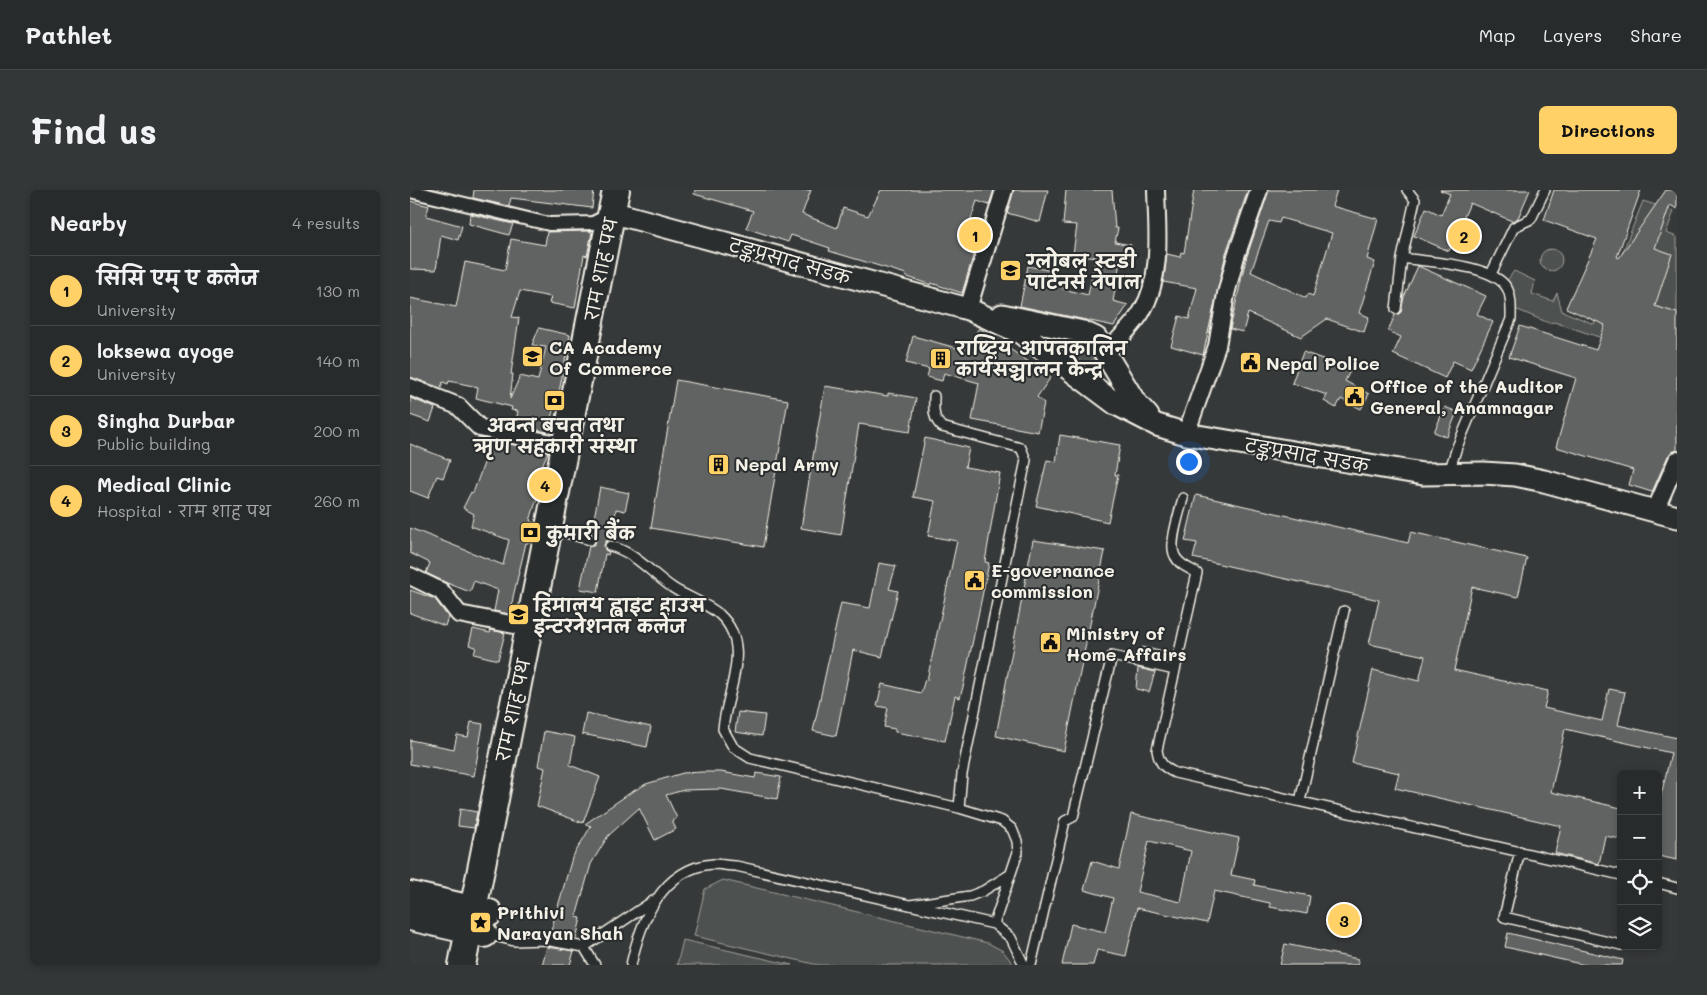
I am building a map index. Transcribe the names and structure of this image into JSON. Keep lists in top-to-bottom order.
{
  "streets": {
    "main road": ["राम शाह पथ"],
    "street": ["टङ्कप्रसाद सडक"]
  },
  "crossings": [
    ["टङ्कप्रसाद सडक", "राम शाह पथ"]
  ],
  "places": {
    "school or university": ["ग्लोबल स्टडी पार्टनर्स नेपाल", "CA Academy Of Commerce", "हिमालय ह्वाइट हाउस इन्टरनेशनल कलेज"],
    "building": ["राष्ट्रिय आपतकालिन कार्यसञ्चालन केन्द्र", "Nepal Army"],
    "public building": [
      "Nepal Police",
      "Office of the Auditor General, Anamnagar",
      "E-governance commission",
      "Ministry of Home Affairs"
    ],
    "bank": ["अवन्त बचत तथा ऋण सहकारी संस्था", "कुमारी बैंक"],
    "place": ["Prithivi Narayan Shah"]
  },
  "page": {
    "header": "Pathlet",
    "nav": ["Map", "Layers", "Share"],
    "buttons": "Directions",
    "title": "Find us",
    "heading": ["Nearby", "4 results"],
    "pins": [
      "1",
      "2",
      "4",
      "3"
    ],
    "list": [
      {
        "mark": "1",
        "name": "सिसि एम् ए कलेज",
        "note": "University",
        "value": "130 m"
      },
      {
        "mark": "2",
        "name": "loksewa ayoge",
        "note": "University",
        "value": "140 m"
      },
      {
        "mark": "3",
        "name": "Singha Durbar",
        "note": "Public building",
        "value": "200 m"
      },
      {
        "mark": "4",
        "name": "Medical Clinic",
        "note": "Hospital · राम शाह पथ",
        "value": "260 m"
      }
    ],
    "map_buttons": ["+", "−"]
  }
}
